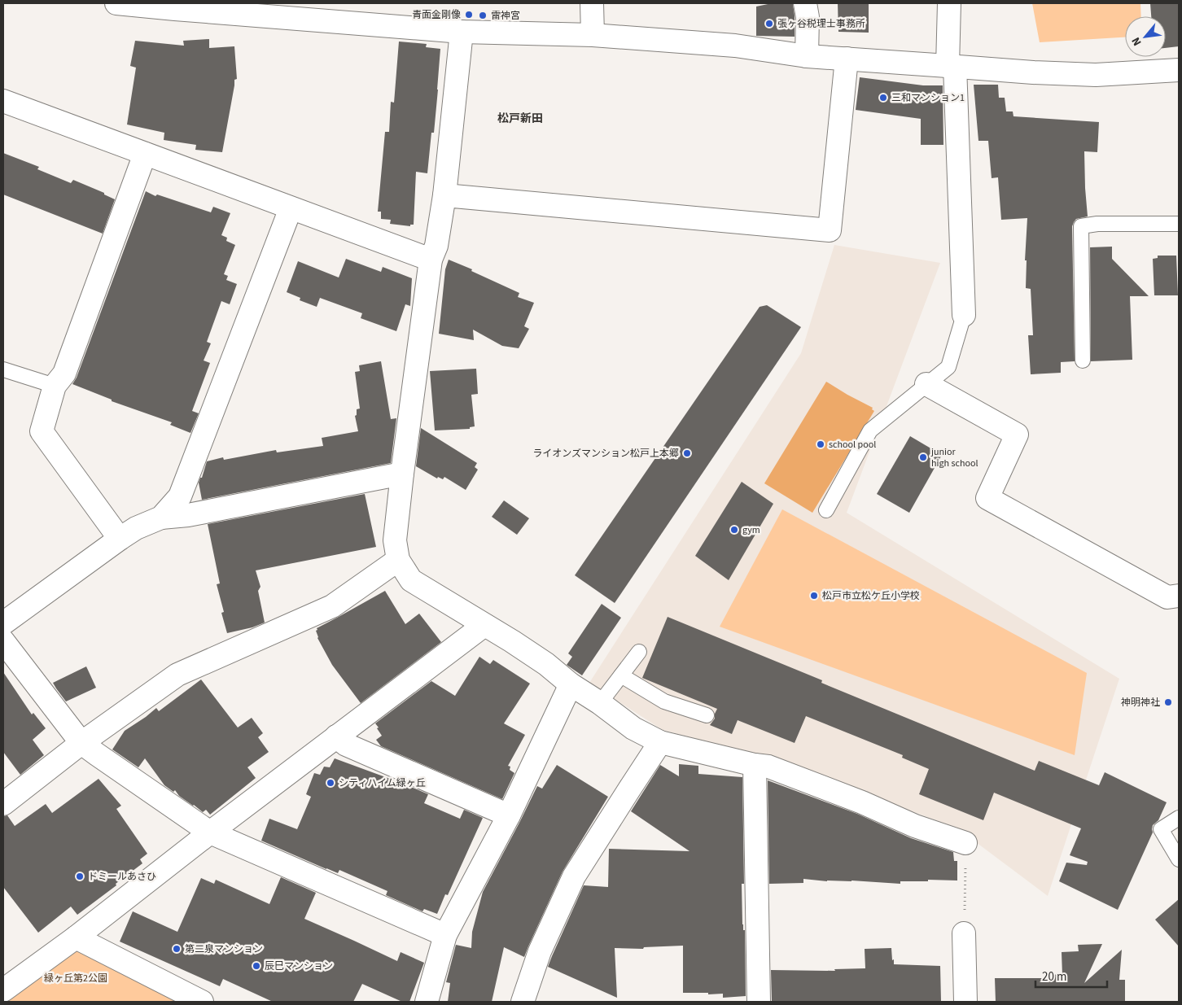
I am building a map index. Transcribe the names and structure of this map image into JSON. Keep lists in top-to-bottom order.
{
  "districts": ["松戸新田"],
  "parks": ["緑ヶ丘第2公園"],
  "places": [
    "青面金剛像",
    "雷神宮",
    "張ヶ谷税理士事務所",
    "三和マンション1",
    "school pool",
    "ライオンズマンション松戸上本郷",
    "junior high school",
    "gym",
    "松戸市立松ケ丘小学校",
    "神明神社",
    "シティハイム緑ヶ丘",
    "ドミールあさひ",
    "第二泉マンション",
    "辰巳マンション"
  ],
  "scale_bar": "20 m",
  "north": "bottom left"
}
